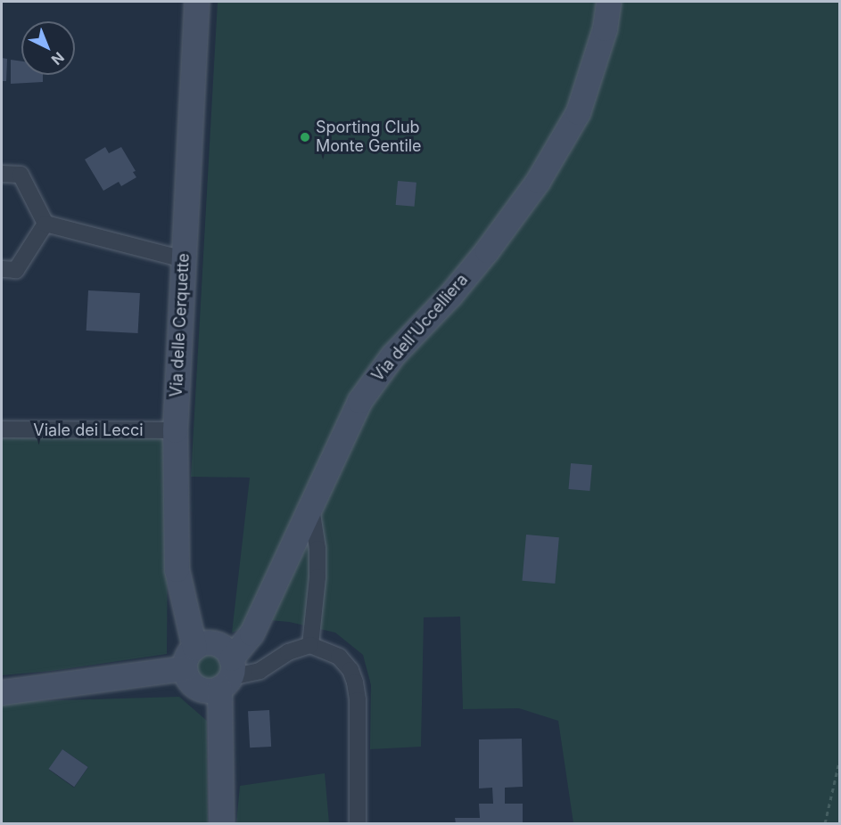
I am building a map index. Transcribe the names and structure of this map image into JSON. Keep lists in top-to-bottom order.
{
  "streets": {
    "street": ["Via delle Cerquette", "Via dell'Uccelliera", "Viale dei Lecci"]
  },
  "crossings": [
    ["Via delle Cerquette", "Via dell'Uccelliera"],
    ["Via delle Cerquette", "Viale dei Lecci"]
  ],
  "places": ["Sporting Club Monte Gentile"],
  "north": "bottom right"
}
